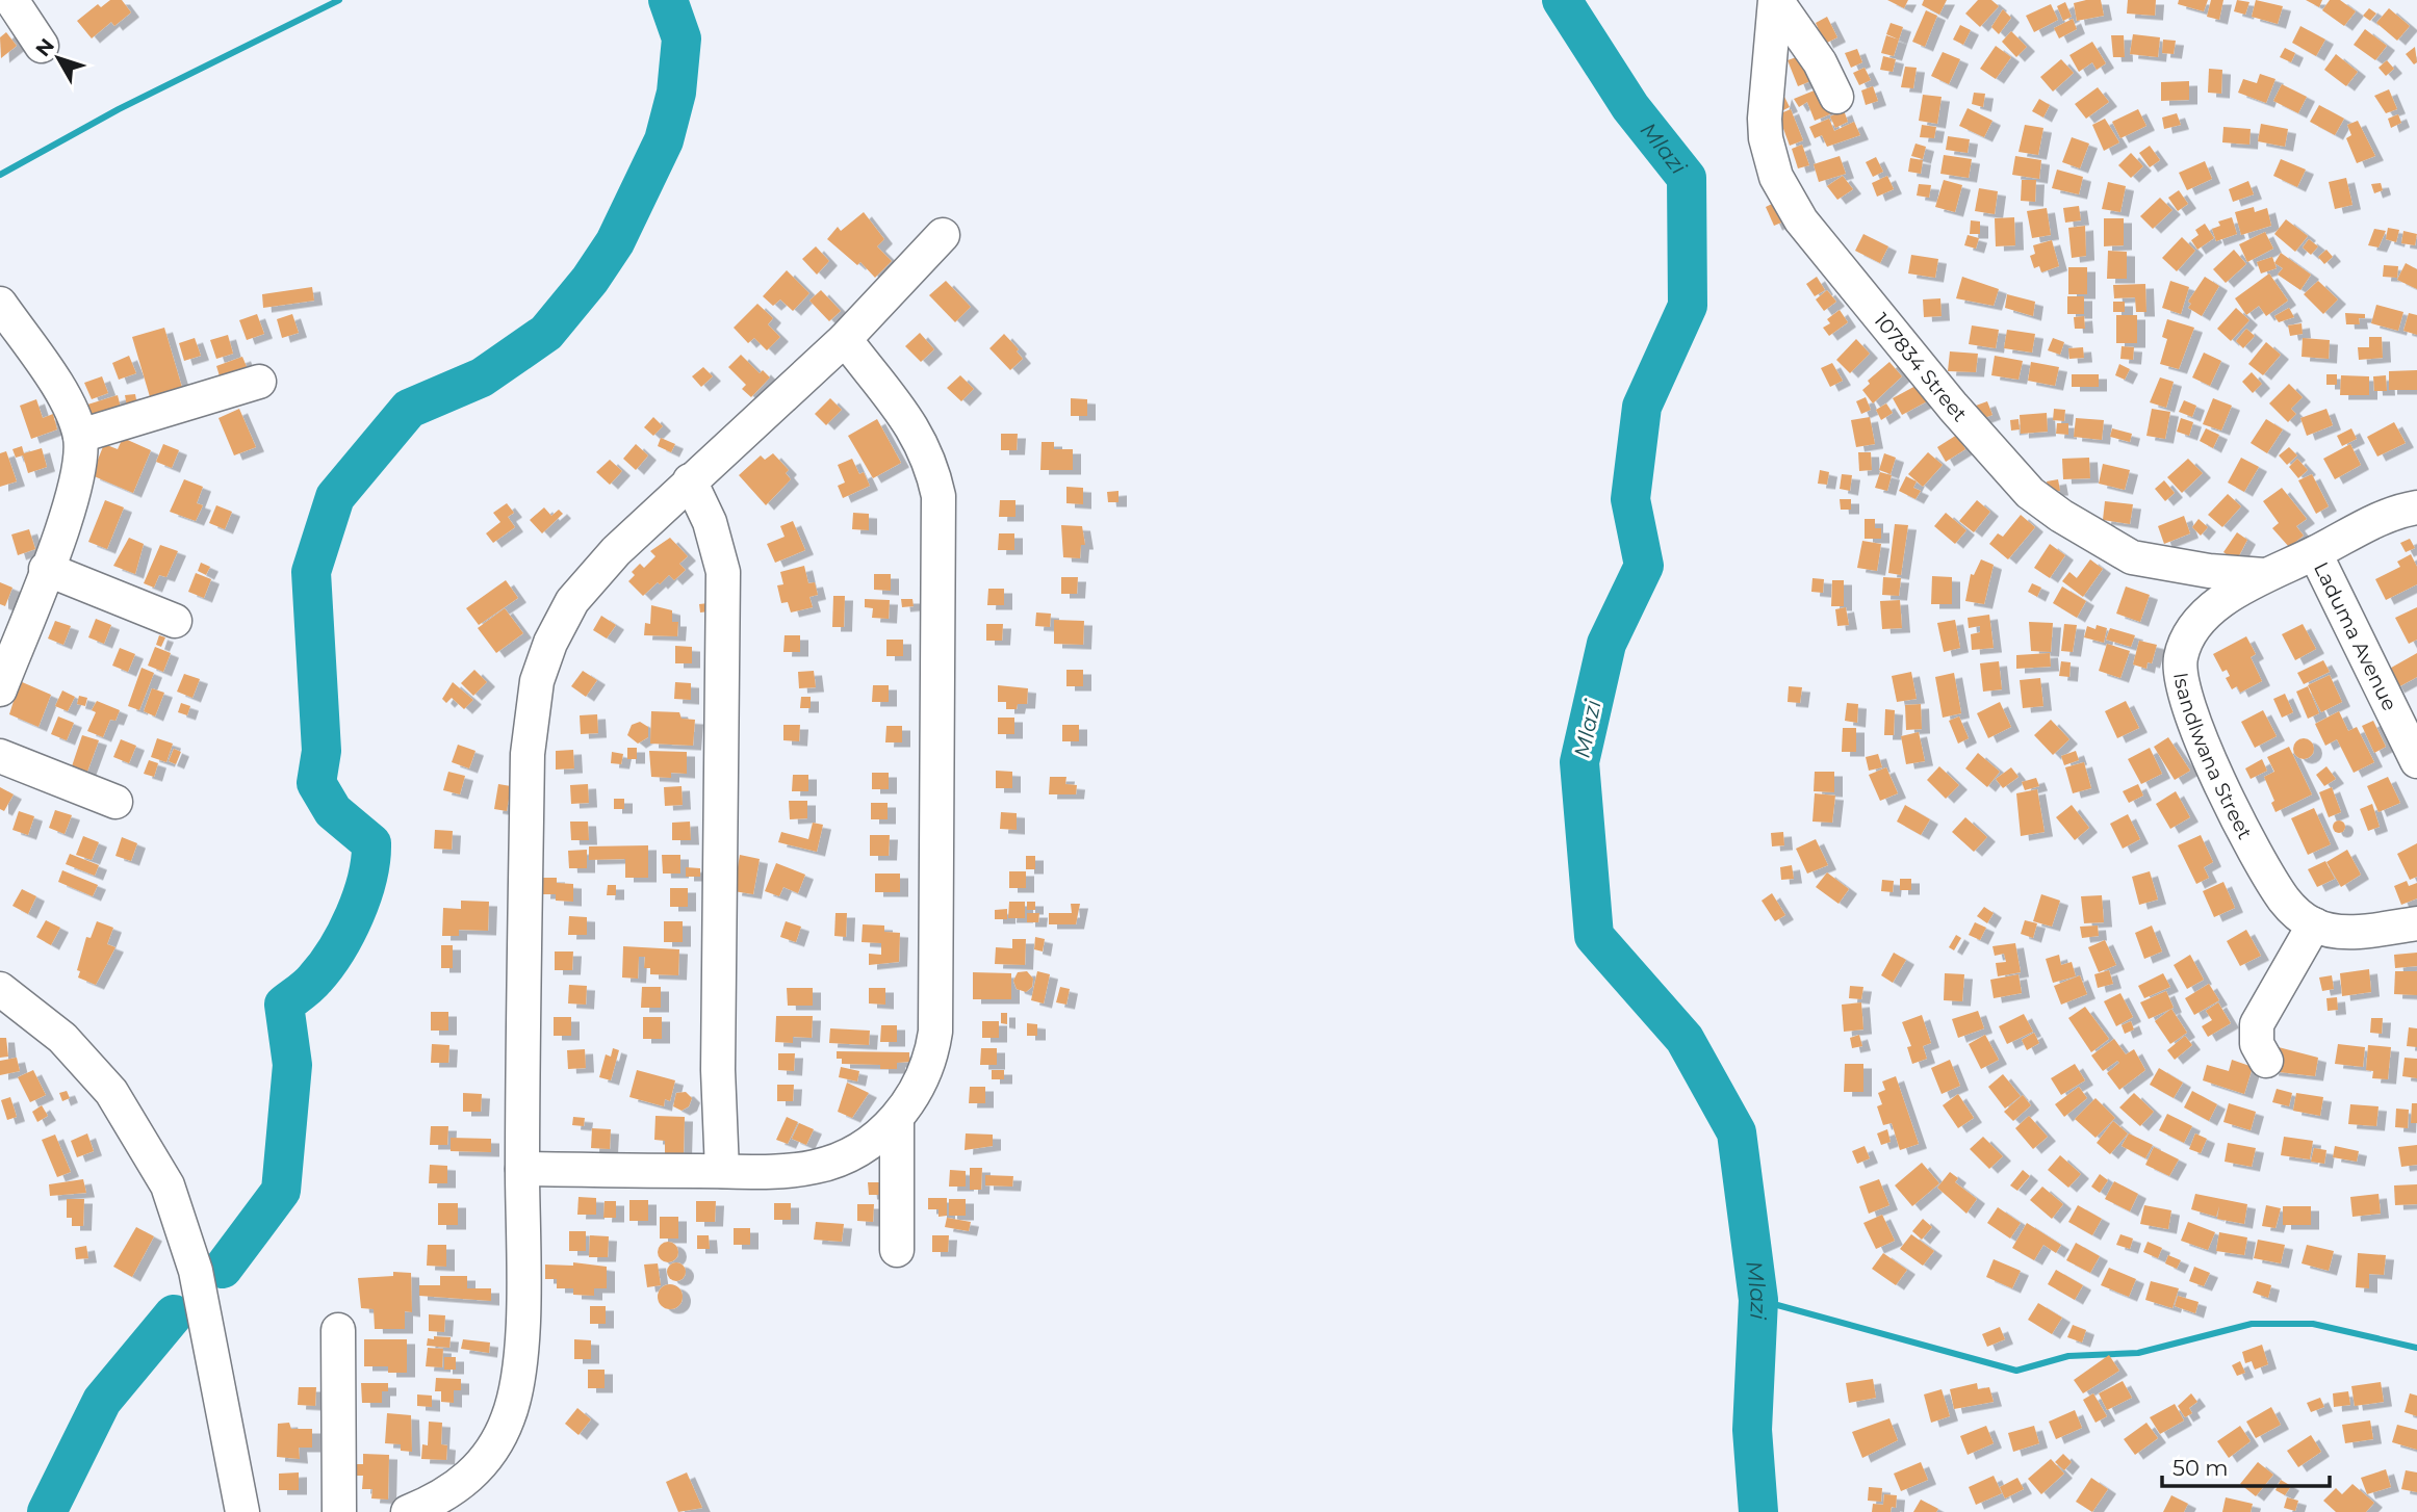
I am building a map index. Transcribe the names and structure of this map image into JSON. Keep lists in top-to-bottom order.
{
  "streets": {
    "street": ["107834 Street", "Laduma Avenue", "Isandlwana Street"]
  },
  "crossings": [
    ["107834 Street", "Isandlwana Street"],
    ["Laduma Avenue", "Isandlwana Street"]
  ],
  "water": ["Mlazi"],
  "scale_bar": "50 m",
  "north": "top left"
}
